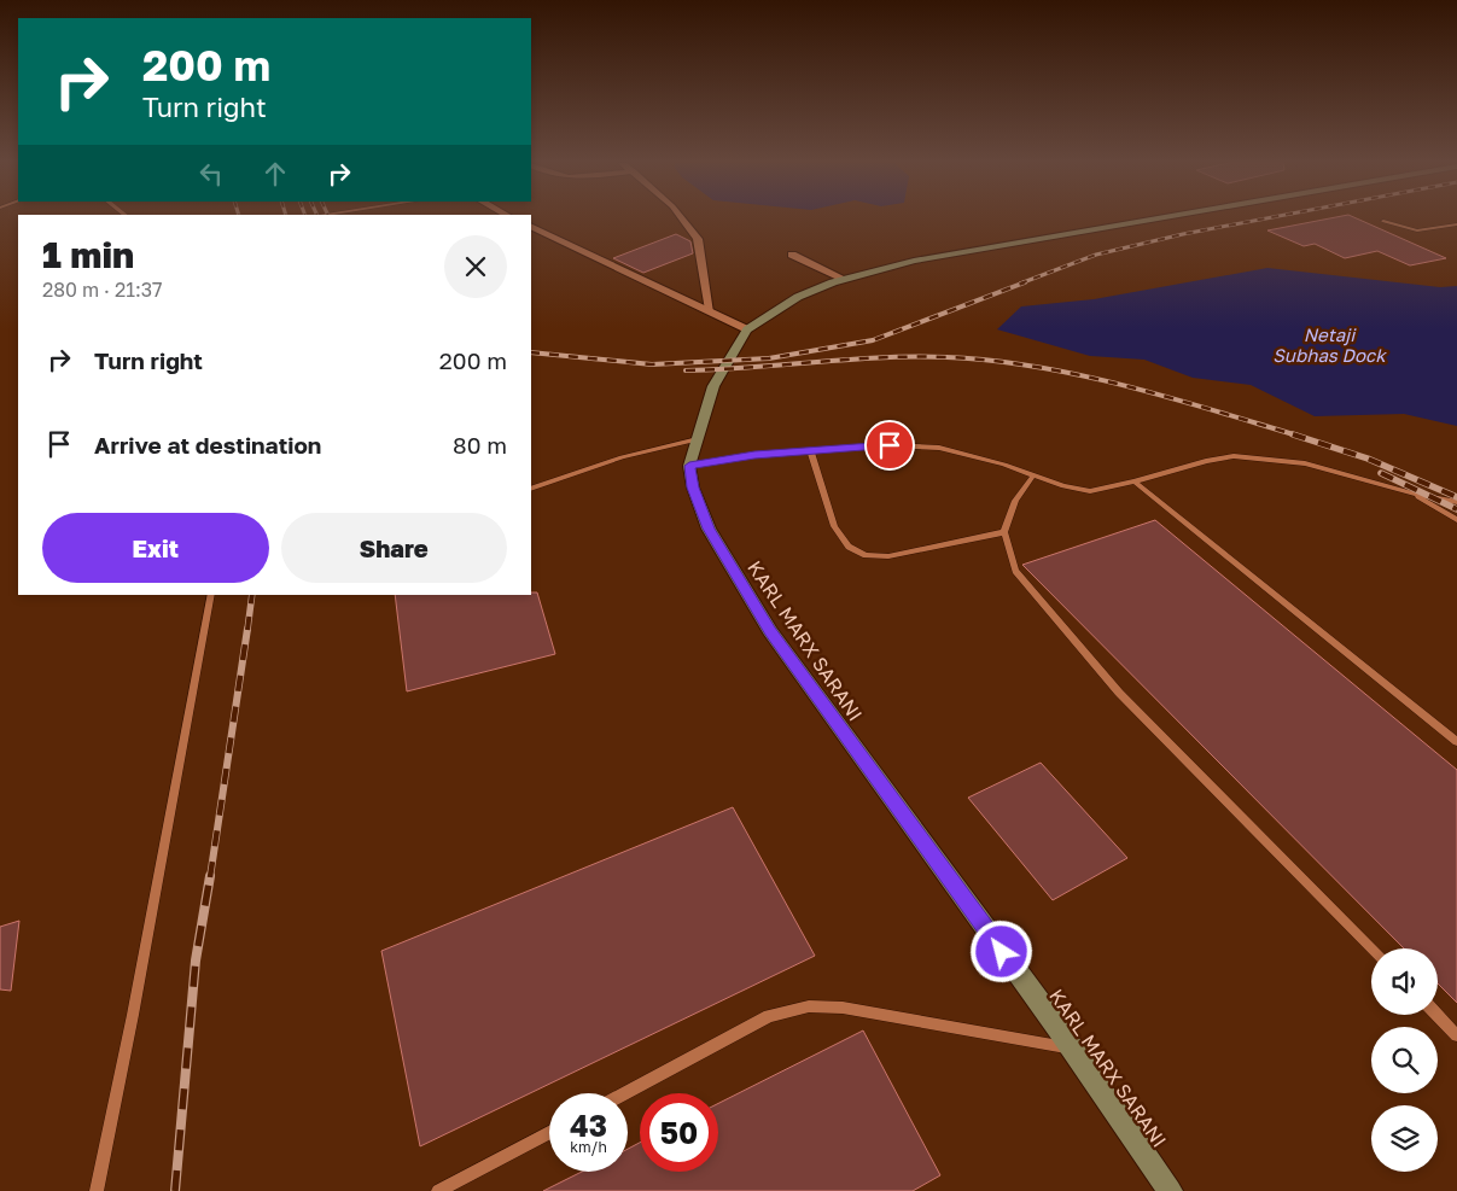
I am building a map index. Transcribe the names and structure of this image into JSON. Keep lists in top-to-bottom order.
{
  "streets": {
    "main road": ["KARL MARX SARANI"]
  },
  "water": ["Netaji Subhas Dock"],
  "page": {
    "turn": ["200 m", "Turn right"],
    "heading": ["1 min", "280 m · 21:37"],
    "list": [
      {
        "name": "Turn right",
        "value": "200 m"
      },
      {
        "name": "Arrive at destination",
        "value": "80 m"
      }
    ],
    "buttons": ["Exit", "Share"],
    "speed": "43 km/h",
    "limit": "50"
  }
}
